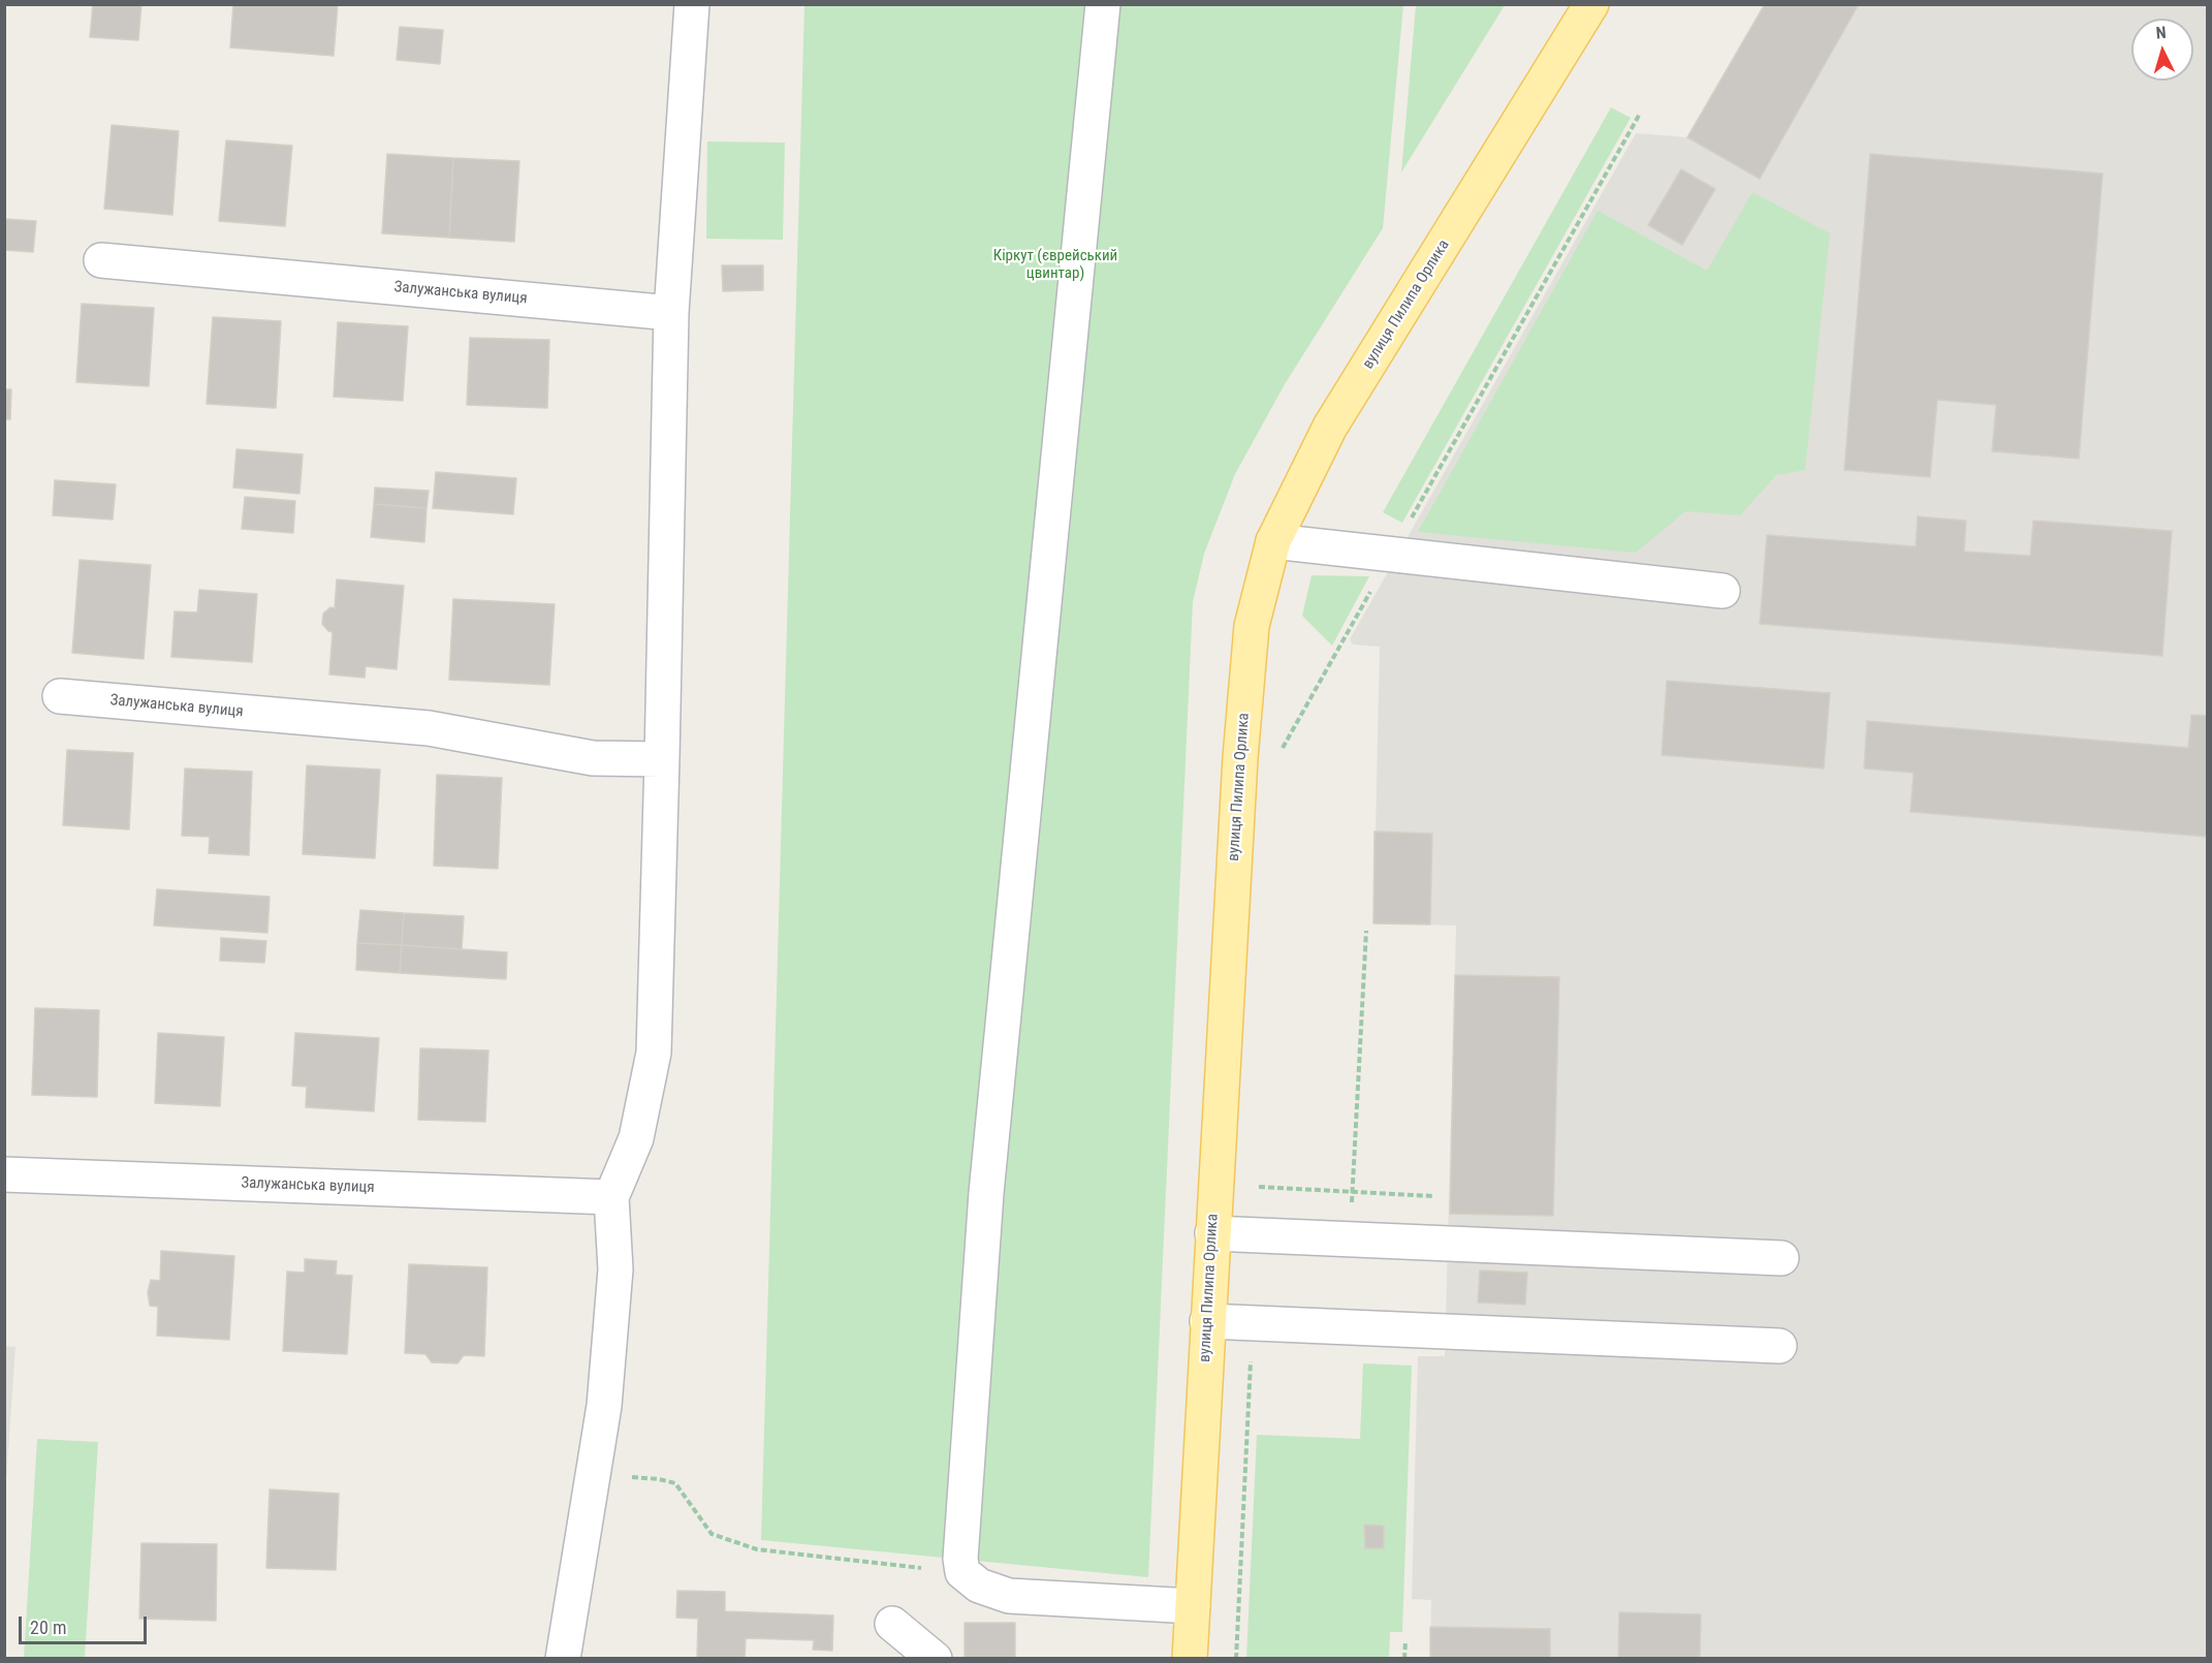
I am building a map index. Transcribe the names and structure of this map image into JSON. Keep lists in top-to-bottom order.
{
  "streets": {
    "main road": ["вулиця Пилипа Орлика"],
    "street": ["Залужанська вулиця"]
  },
  "parks": ["Кіркут (єврейський цвинтар)"],
  "scale_bar": "20 m",
  "north": "top"
}
